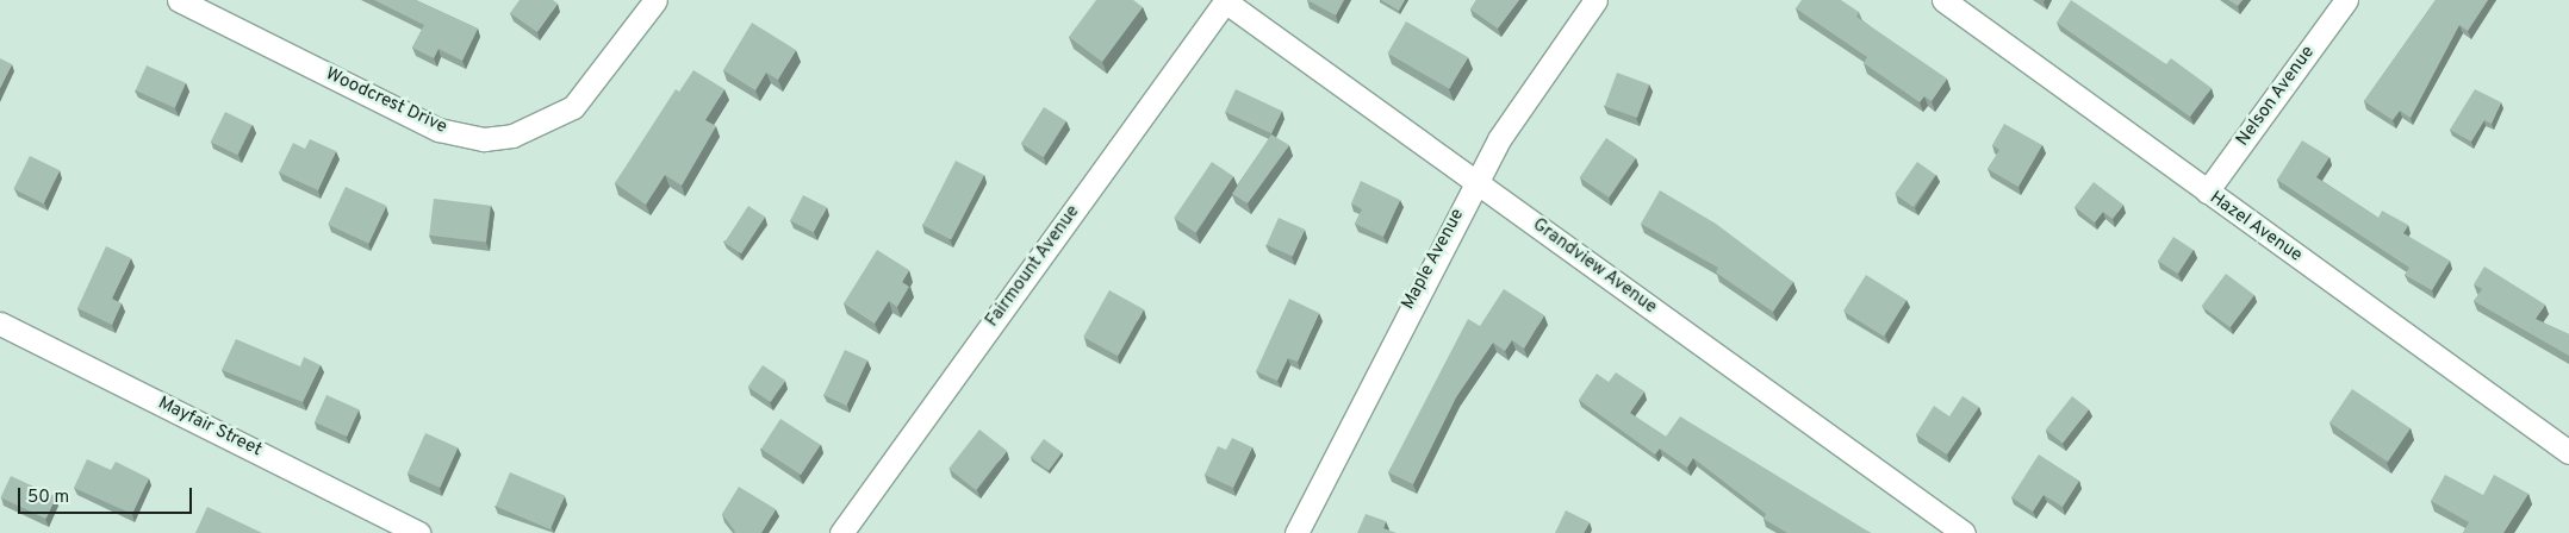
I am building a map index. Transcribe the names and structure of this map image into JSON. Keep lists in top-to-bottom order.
{
  "streets": {
    "street": [
      "Nelson Avenue",
      "Woodcrest Drive",
      "Hazel Avenue",
      "Maple Avenue",
      "Fairmount Avenue",
      "Grandview Avenue",
      "Mayfair Street"
    ]
  },
  "crossings": [
    ["Nelson Avenue", "Hazel Avenue"],
    ["Maple Avenue", "Grandview Avenue"],
    ["Fairmount Avenue", "Grandview Avenue"]
  ],
  "scale_bar": "50 m"
}
